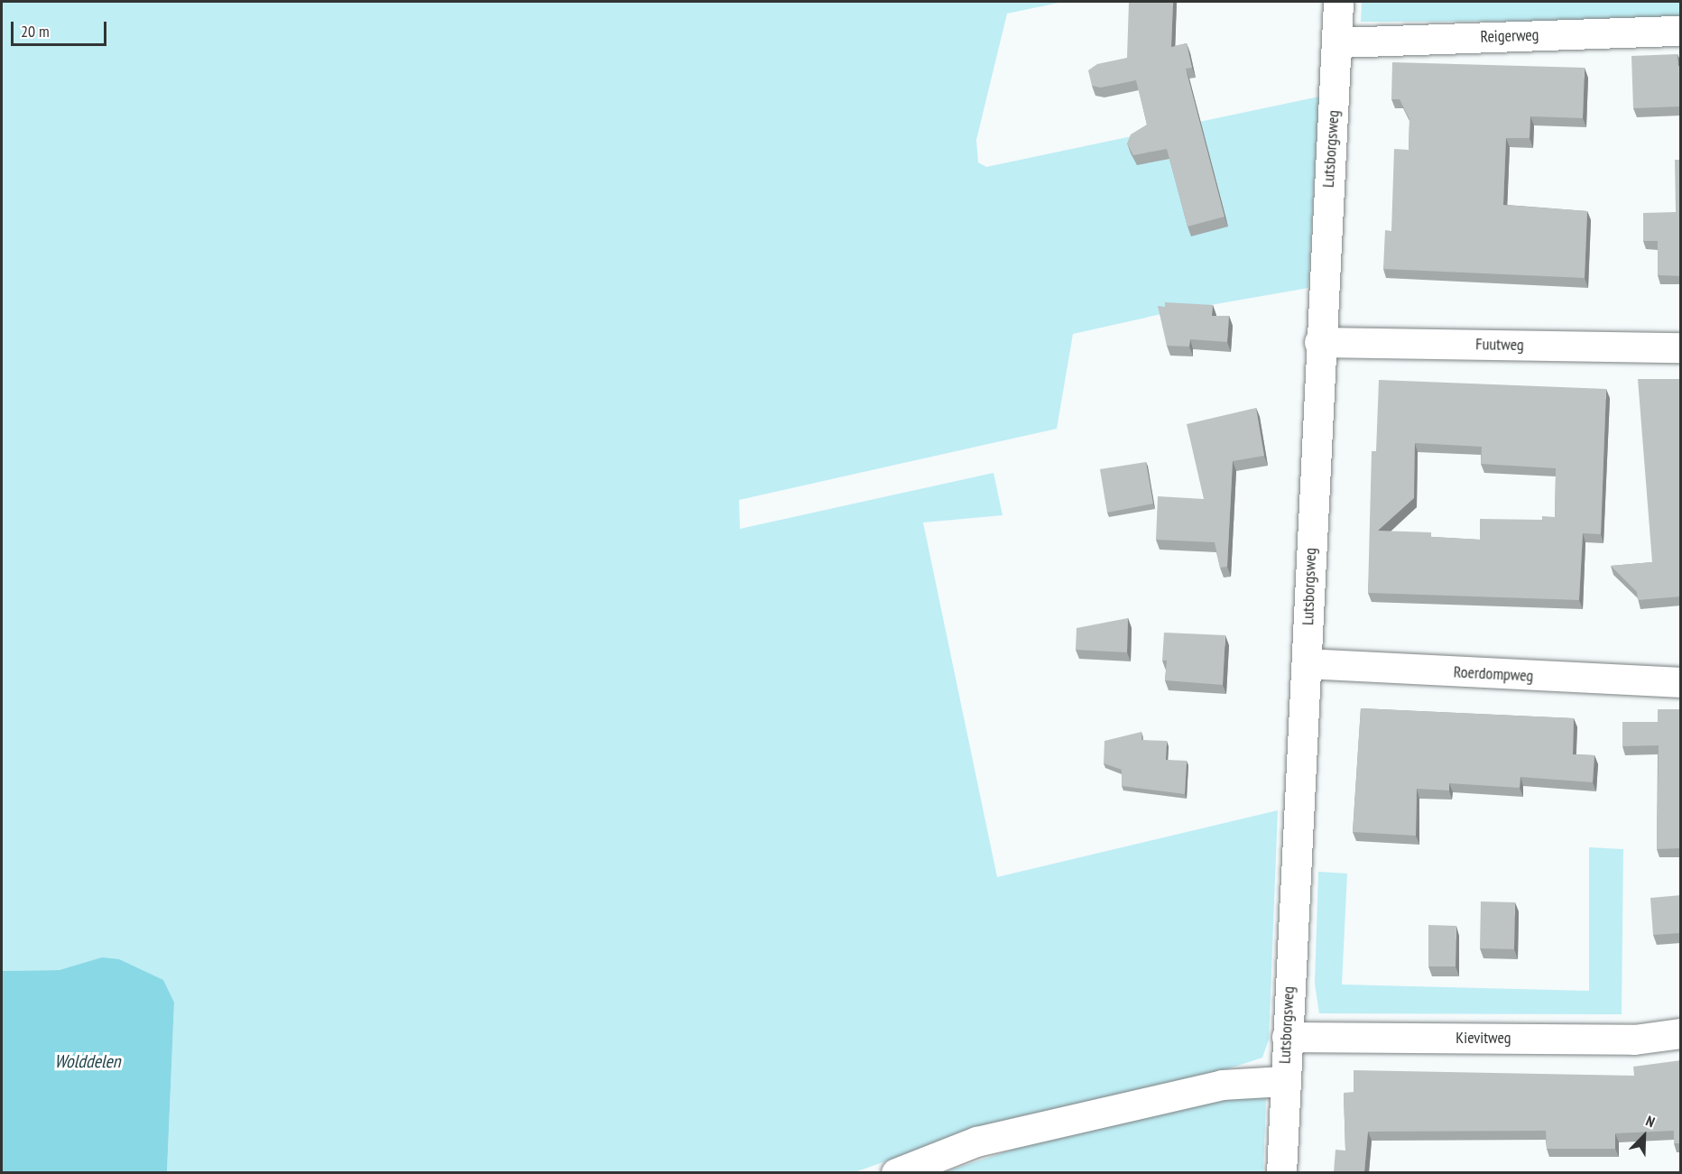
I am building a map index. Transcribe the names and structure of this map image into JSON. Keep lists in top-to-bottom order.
{
  "streets": {
    "street": [
      "Reigerweg",
      "Lutsborgsweg",
      "Fuutweg",
      "Roerdompweg",
      "Kievitweg"
    ]
  },
  "crossings": [
    ["Reigerweg", "Lutsborgsweg"],
    ["Lutsborgsweg", "Fuutweg"],
    ["Lutsborgsweg", "Roerdompweg"],
    ["Lutsborgsweg", "Kievitweg"]
  ],
  "water": ["Wolddelen"],
  "scale_bar": "20 m",
  "north": "top right"
}
